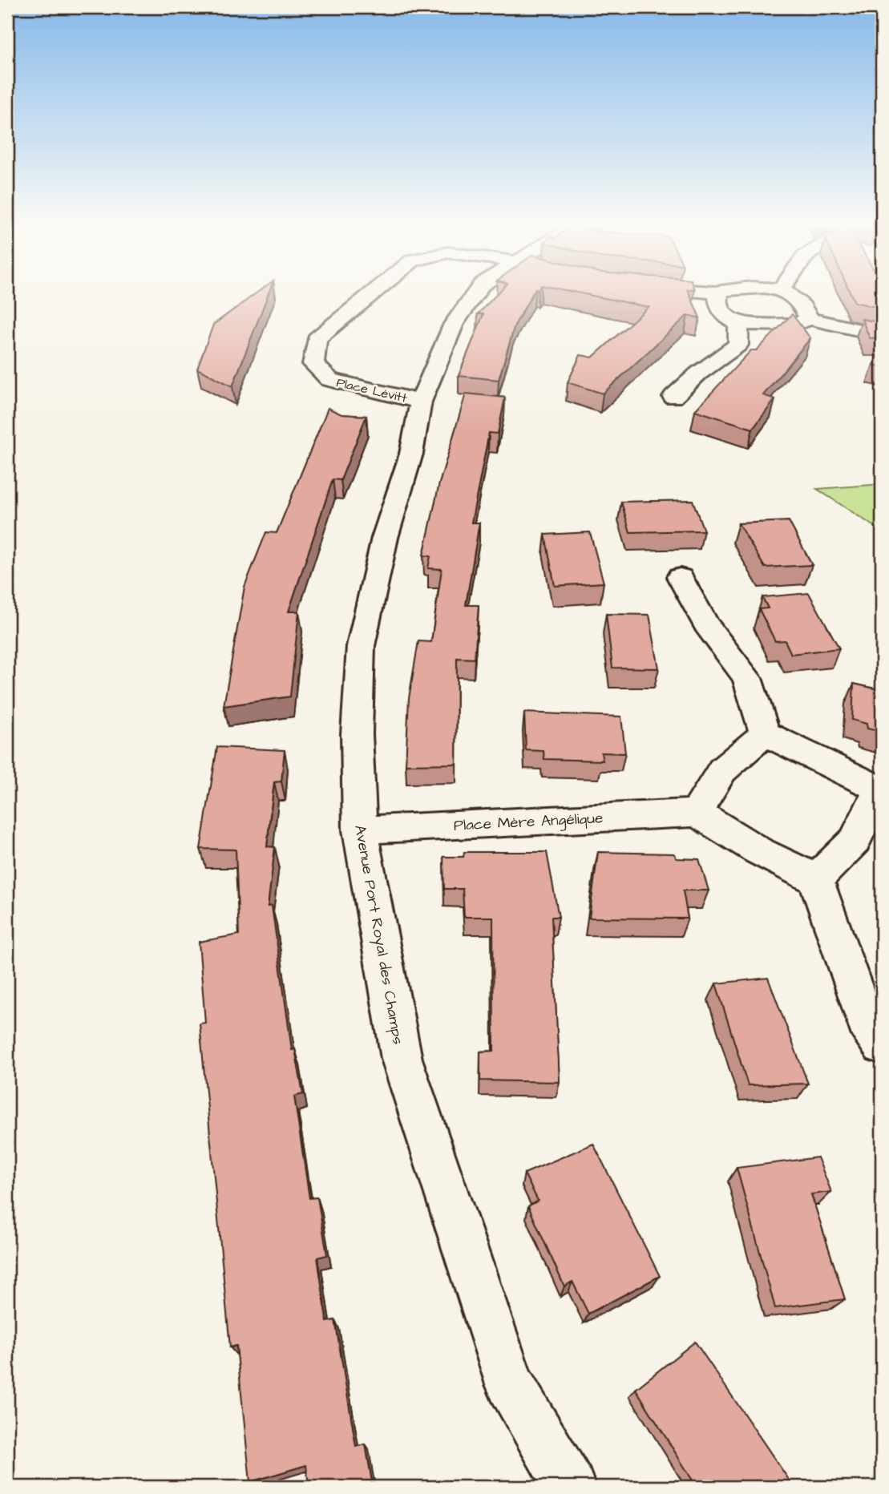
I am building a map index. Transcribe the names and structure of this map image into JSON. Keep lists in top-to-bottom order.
{
  "streets": {
    "street": ["Place Lévitt", "Place Mère Angélique", "Avenue Port Royal des Champs"]
  },
  "crossings": [
    ["Place Lévitt", "Avenue Port Royal des Champs"],
    ["Place Mère Angélique", "Avenue Port Royal des Champs"]
  ]
}
